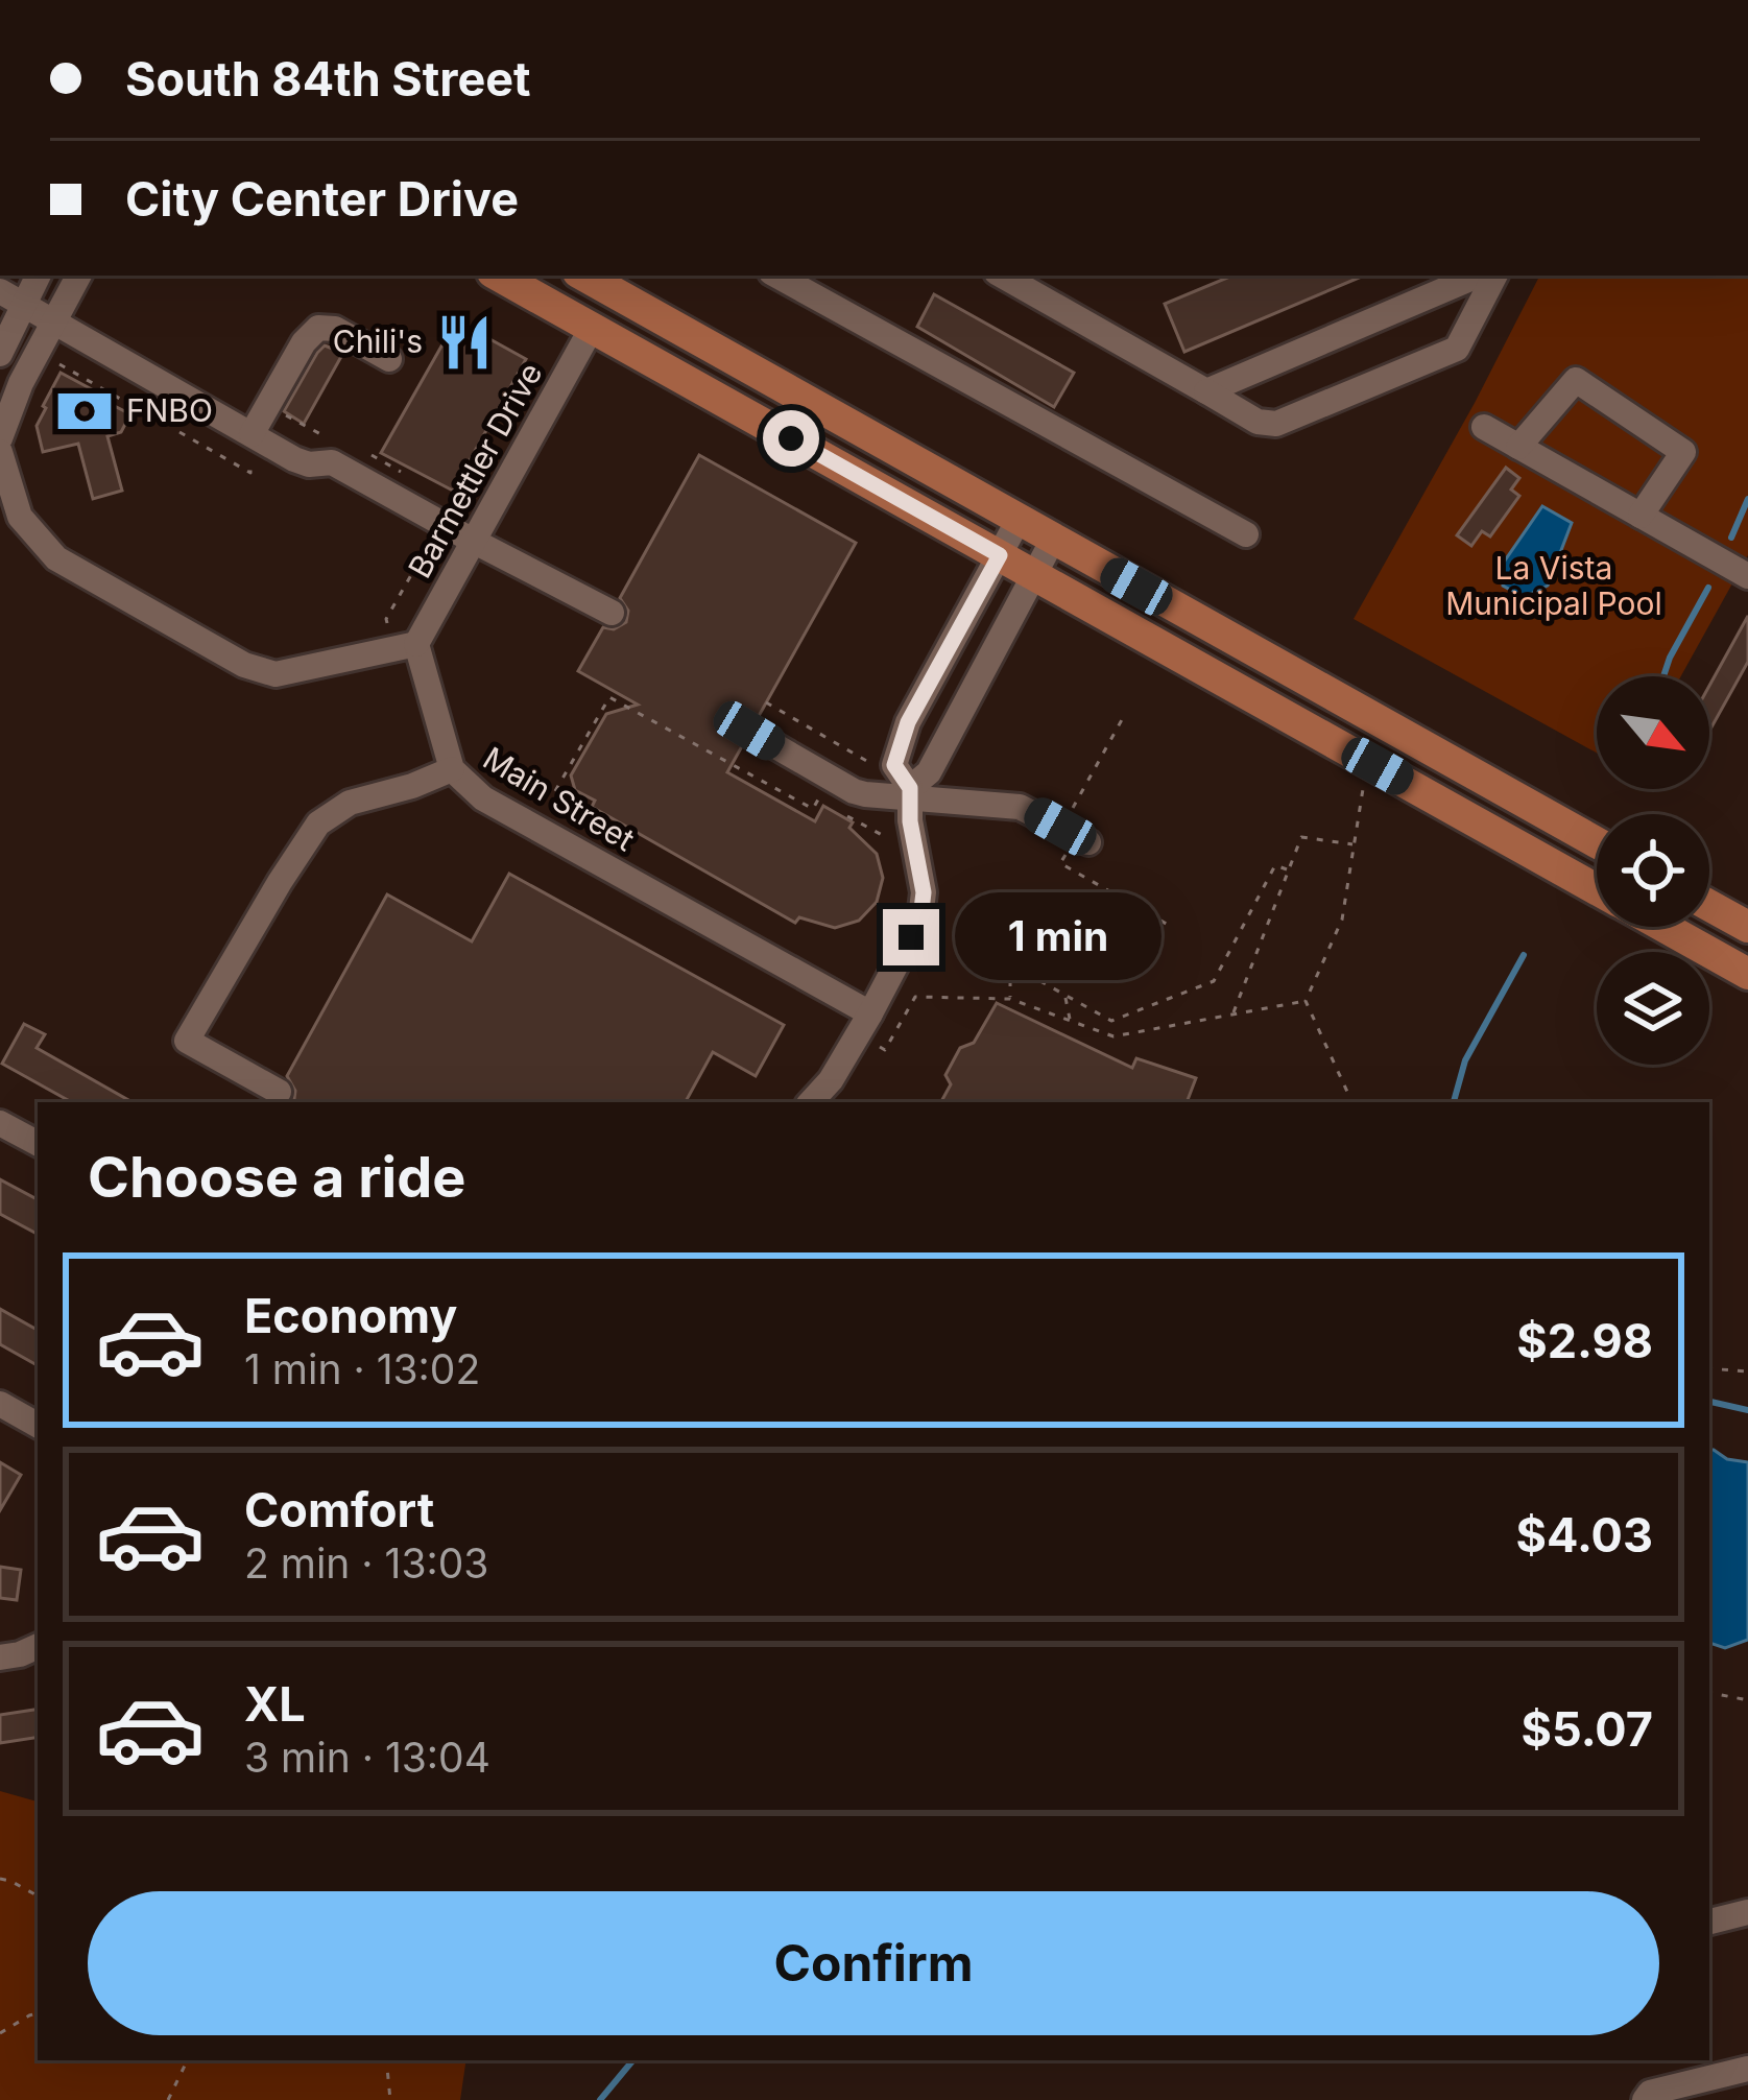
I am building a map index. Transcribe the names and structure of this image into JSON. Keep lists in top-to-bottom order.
{
  "streets": {
    "street": ["Barmettler Drive", "Main Street"]
  },
  "crossings": [
    ["Barmettler Drive", "Main Street"]
  ],
  "parks": ["La Vista Municipal Pool"],
  "places": {
    "restaurant": ["Chili's"],
    "bank": ["FNBO"]
  },
  "north": "bottom right",
  "page": {
    "banner": ["South 84th Street", "City Center Drive"],
    "bubble": "1 min",
    "heading": "Choose a ride",
    "list": [
      {
        "name": "Economy",
        "note": "1 min · 13:02",
        "value": "$2.98"
      },
      {
        "name": "Comfort",
        "note": "2 min · 13:03",
        "value": "$4.03"
      },
      {
        "name": "XL",
        "note": "3 min · 13:04",
        "value": "$5.07"
      }
    ],
    "buttons": "Confirm"
  }
}
